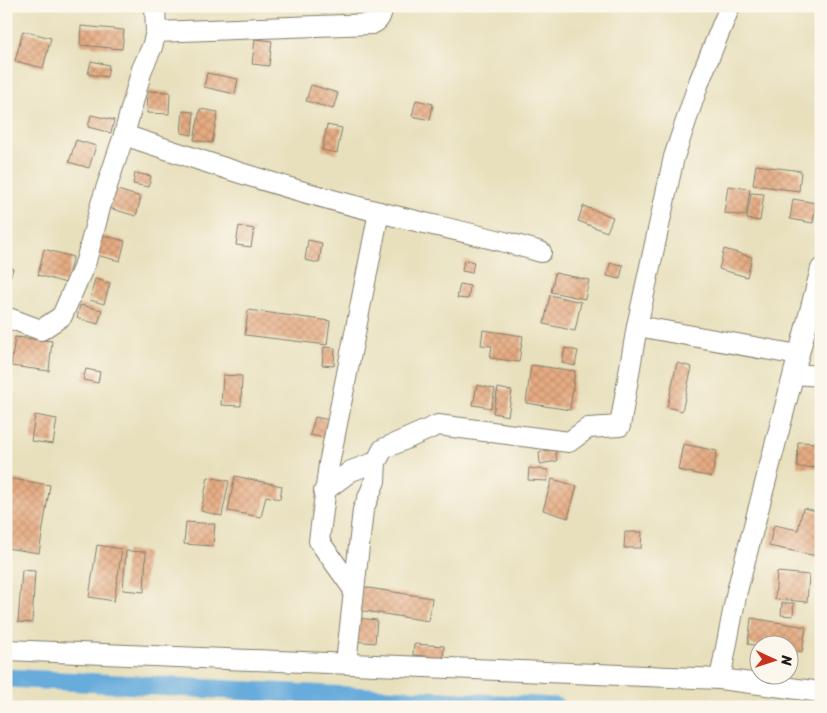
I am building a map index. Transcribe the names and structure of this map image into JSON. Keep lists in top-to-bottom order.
{
  "north": "right"
}
